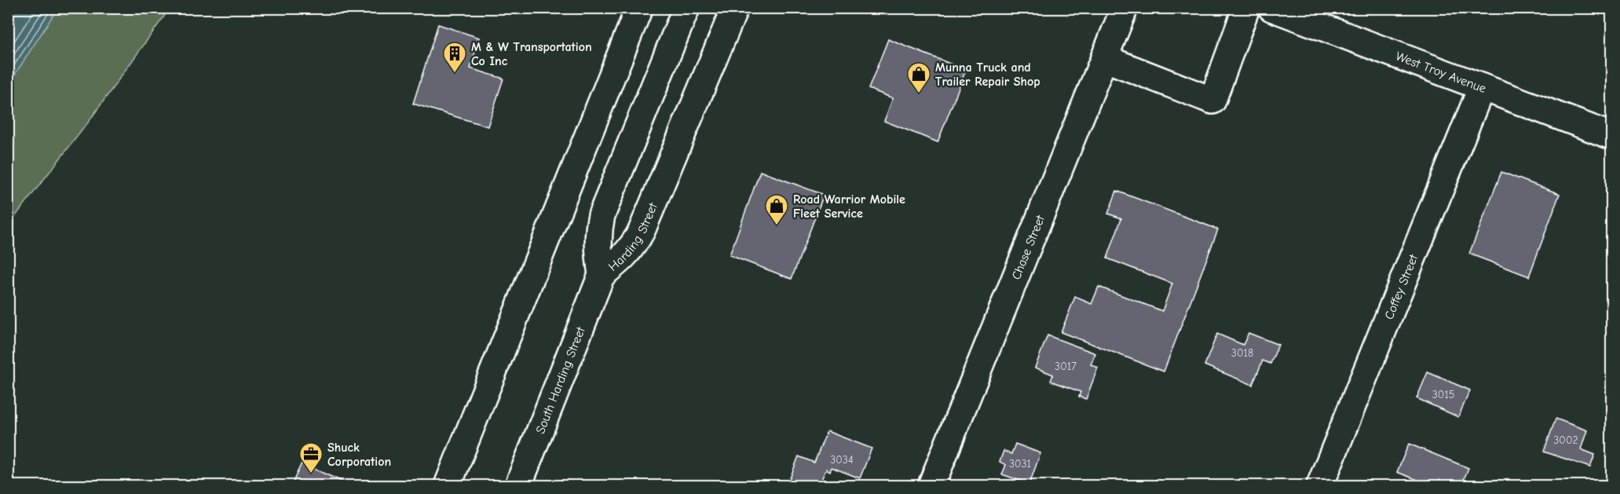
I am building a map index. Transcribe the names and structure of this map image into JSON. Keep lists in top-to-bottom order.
{
  "streets": {
    "main road": [
      "West Troy Avenue",
      "Harding Street",
      "Chase Street",
      "Coffey Street",
      "South Harding Street"
    ]
  },
  "crossings": [
    ["West Troy Avenue", "Coffey Street"],
    ["Harding Street", "South Harding Street"]
  ],
  "places": {
    "building": ["M & W Transportation Co Inc"],
    "shop": ["Munna Truck and Trailer Repair Shop", "Road Warrior Mobile Fleet Service"],
    "office": ["Shuck Corporation"]
  },
  "house_numbers": [
    "3018",
    "3017",
    "3015",
    "3002",
    "3034",
    "3031"
  ]
}
